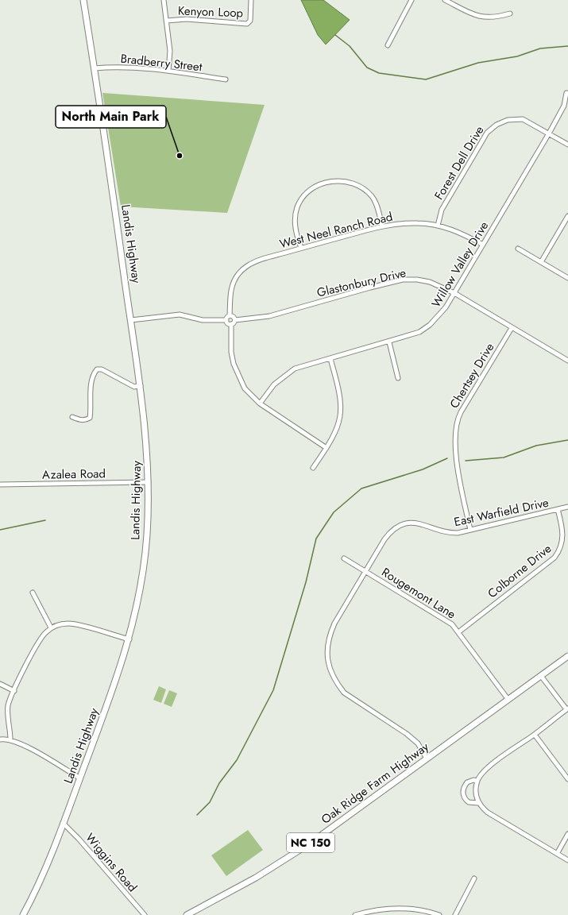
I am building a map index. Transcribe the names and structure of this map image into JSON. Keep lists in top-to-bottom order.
{
  "streets": {
    "main road": ["Landis Highway", "Oak Ridge Farm Highway", "NC 150"],
    "street": [
      "Kenyon Loop",
      "Bradberry Street",
      "Forest Dell Drive",
      "West Neel Ranch Road",
      "Willow Valley Drive",
      "Glastonbury Drive",
      "Chertsey Drive",
      "Azalea Road",
      "East Warfield Drive",
      "Colborne Drive",
      "Rougemont Lane",
      "Wiggins Road"
    ]
  },
  "crossings": [
    ["Bradberry Street", "Landis Highway"],
    ["Forest Dell Drive", "West Neel Ranch Road"],
    ["Forest Dell Drive", "Willow Valley Drive"],
    ["West Neel Ranch Road", "Willow Valley Drive"],
    ["West Neel Ranch Road", "Glastonbury Drive"],
    ["Landis Highway", "Azalea Road"],
    ["Landis Highway", "Wiggins Road"],
    ["Willow Valley Drive", "Glastonbury Drive"],
    ["Glastonbury Drive", "Chertsey Drive"],
    ["Chertsey Drive", "East Warfield Drive"],
    ["East Warfield Drive", "Colborne Drive"],
    ["East Warfield Drive", "Rougemont Lane"],
    ["East Warfield Drive", "Oak Ridge Farm Highway"],
    ["Colborne Drive", "Rougemont Lane"],
    ["Rougemont Lane", "Oak Ridge Farm Highway"]
  ],
  "places": ["North Main Park"]
}
